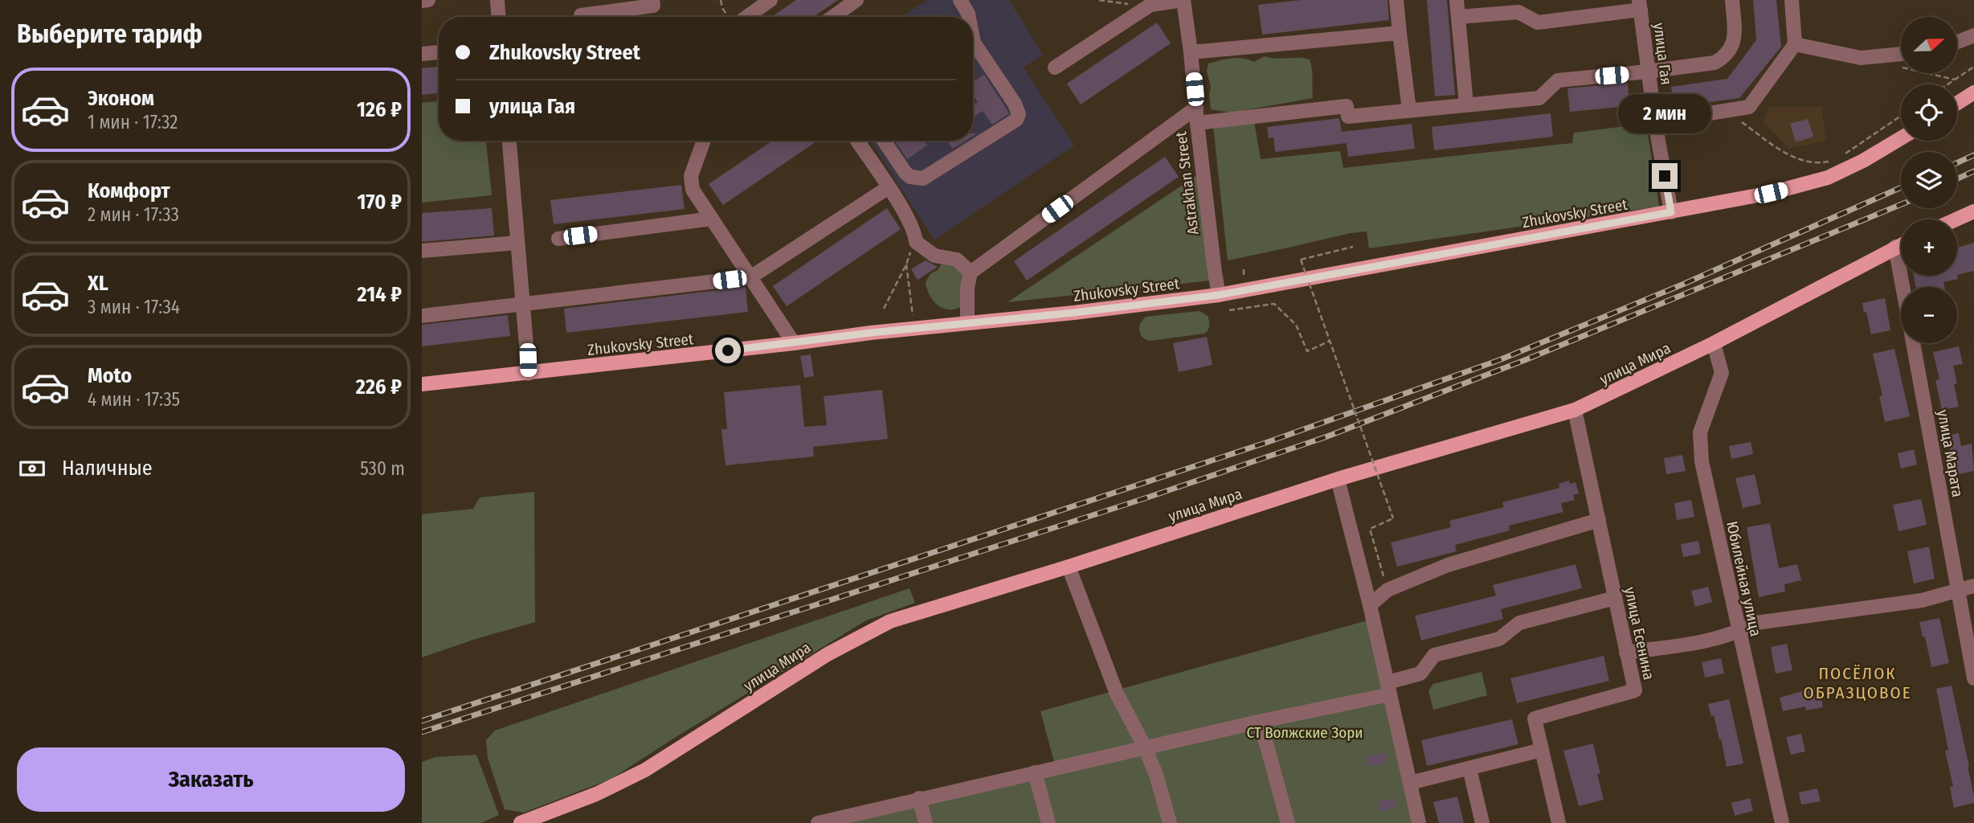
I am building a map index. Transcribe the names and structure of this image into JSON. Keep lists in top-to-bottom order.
{
  "streets": {
    "main road": ["Zhukovsky Street", "улица Мира"],
    "street": [
      "улица Гая",
      "Astrakhan Street",
      "улица Марата",
      "Юбилейная улица",
      "улица Есенина"
    ]
  },
  "crossings": [
    ["улица Гая", "Zhukovsky Street"],
    ["Astrakhan Street", "Zhukovsky Street"],
    ["улица Мира", "улица Марата"],
    ["улица Мира", "Юбилейная улица"],
    ["улица Мира", "улица Есенина"]
  ],
  "districts": ["ПОСЁЛОК ОБРАЗЦОВОЕ"],
  "parks": ["СТ Волжские Зори"],
  "north": "right",
  "page": {
    "heading": "Выберите тариф",
    "map_buttons": ["+", "−"],
    "banner": ["Zhukovsky Street", "улица Гая"],
    "list": [
      {
        "name": "Эконом",
        "note": "1 мин · 17:32",
        "value": "126 ₽"
      },
      {
        "name": "Комфорт",
        "note": "2 мин · 17:33",
        "value": "170 ₽"
      },
      {
        "name": "XL",
        "note": "3 мин · 17:34",
        "value": "214 ₽"
      },
      {
        "name": "Moto",
        "note": "4 мин · 17:35",
        "value": "226 ₽"
      }
    ],
    "bubble": "2 мин",
    "pay": ["Наличные", "530 m"],
    "buttons": "Заказать"
  }
}
